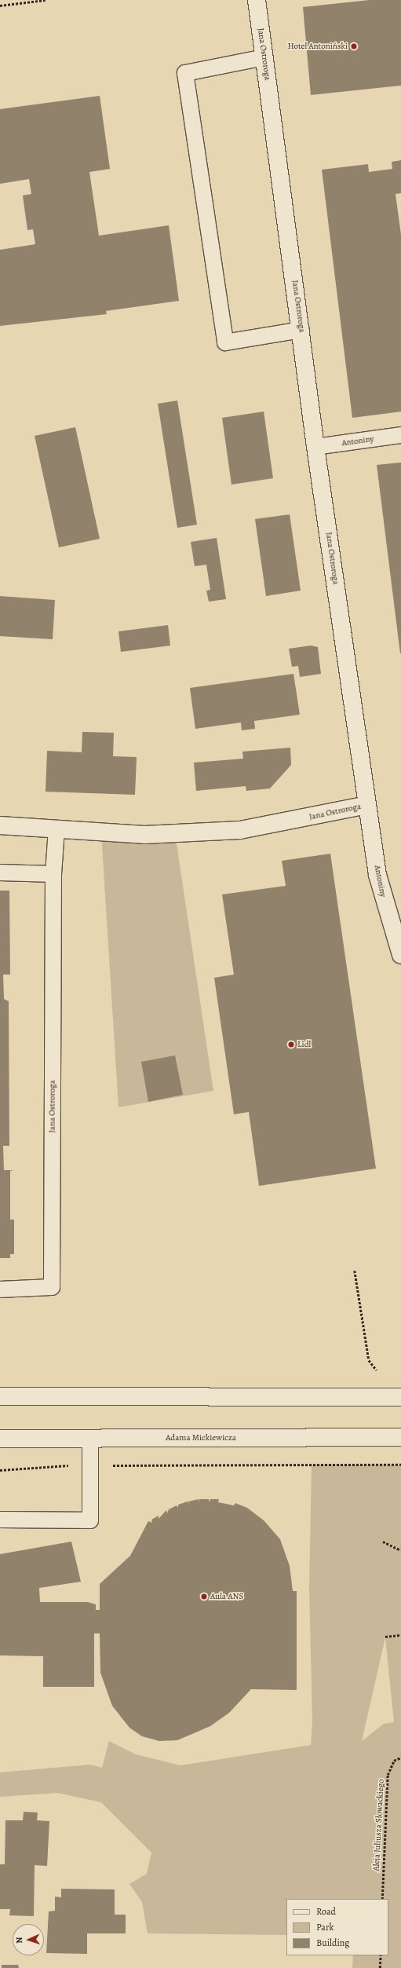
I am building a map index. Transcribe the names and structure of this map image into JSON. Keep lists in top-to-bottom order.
{
  "streets": {
    "street": ["Jana Ostroroga", "Antoniny", "Adama Mickiewicza"],
    "path": ["Aleja Juliusza Słowackiego"]
  },
  "crossings": [
    ["Jana Ostroroga", "Antoniny"]
  ],
  "places": ["Hotel Antoniński", "Lidl", "Aula ANS"],
  "legend": ["Road", "Park", "Building"],
  "north": "left"
}
